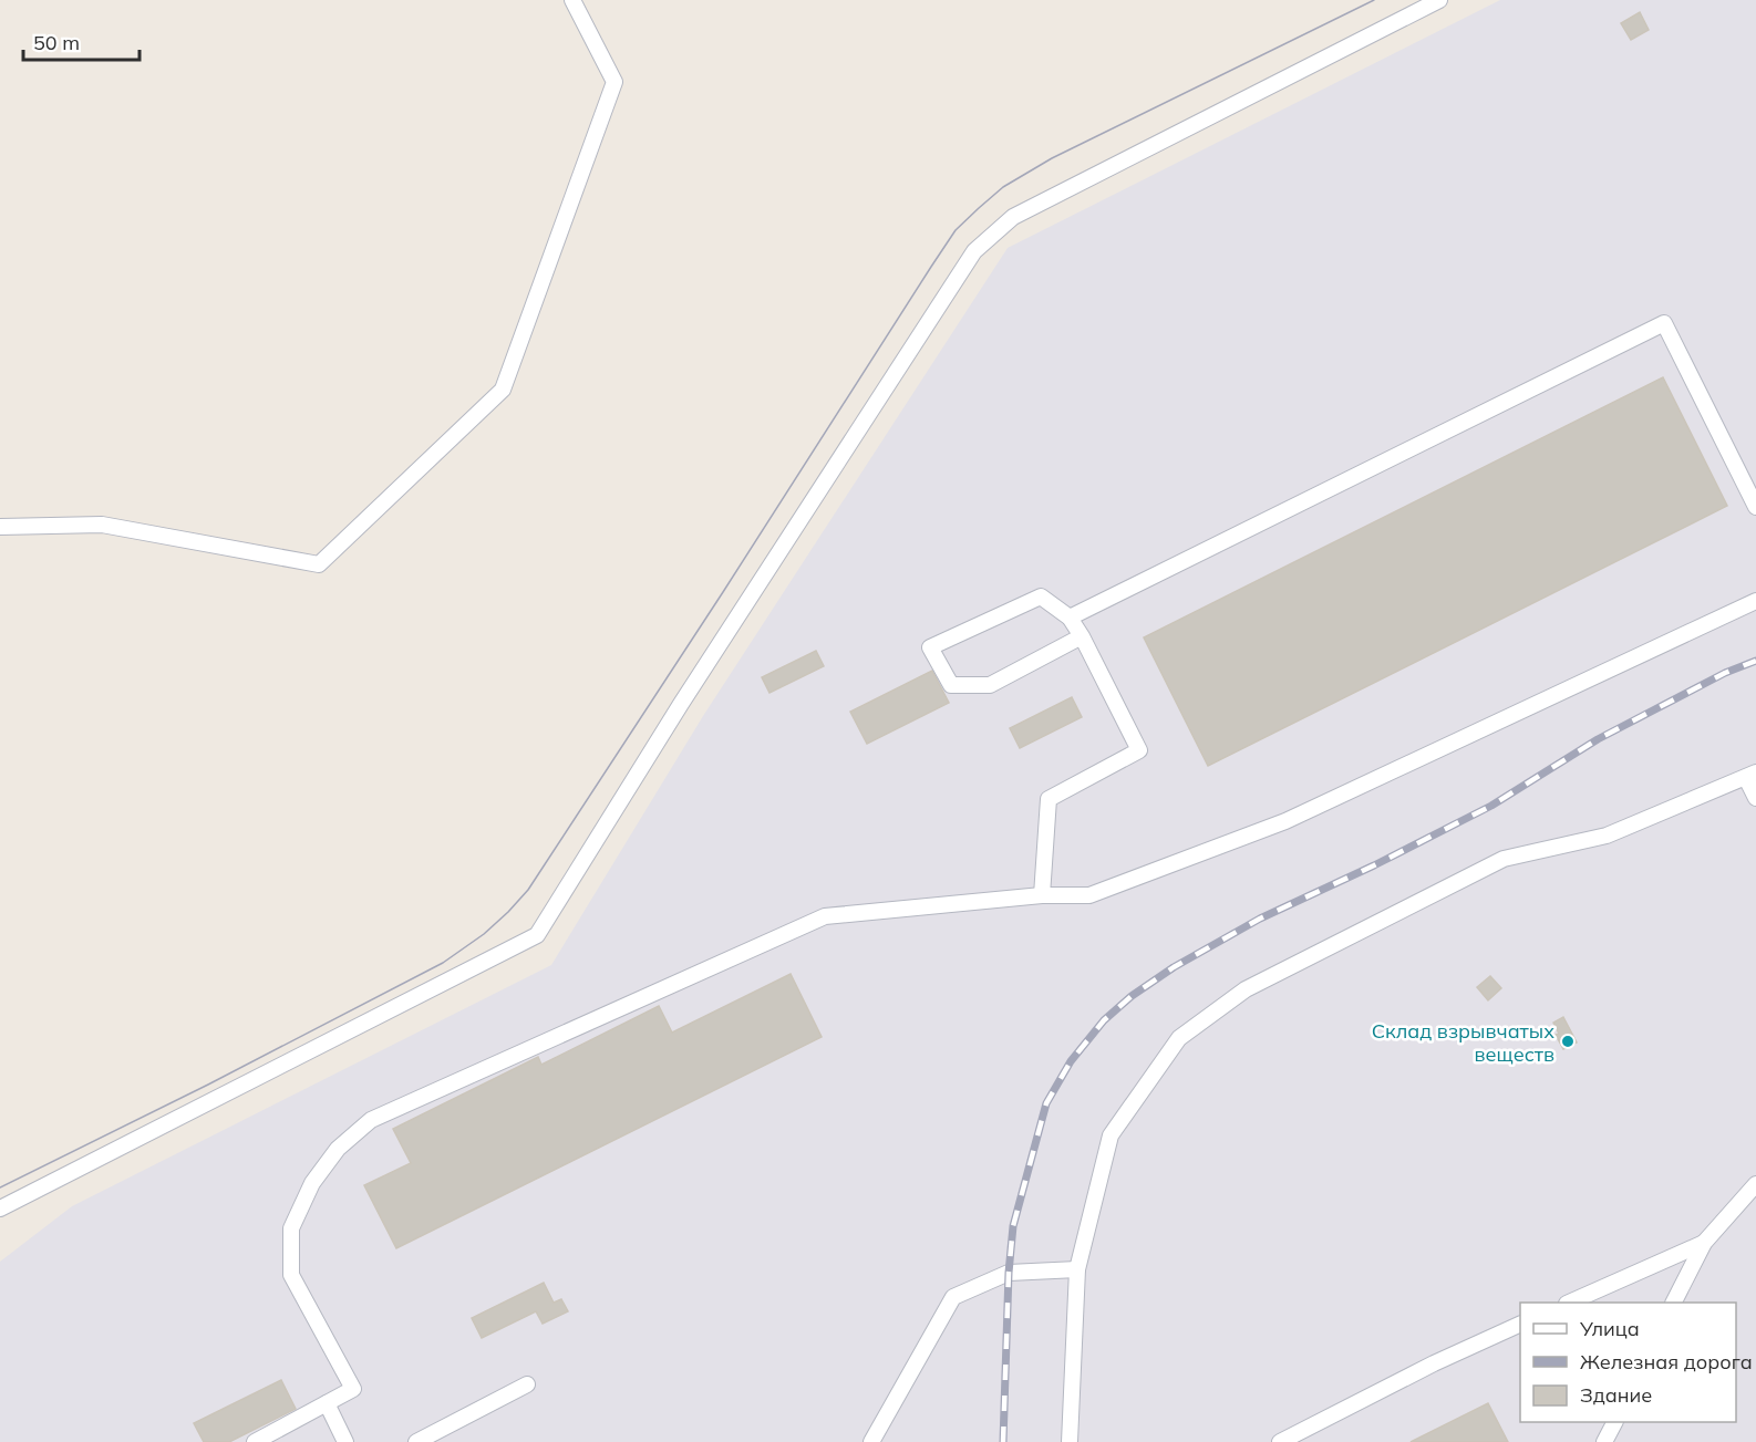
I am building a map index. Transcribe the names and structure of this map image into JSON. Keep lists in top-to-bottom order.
{
  "places": ["Склад взрывчатых веществ"],
  "legend": ["Улица", "Железная дорога", "Здание"],
  "scale_bar": "50 m"
}
